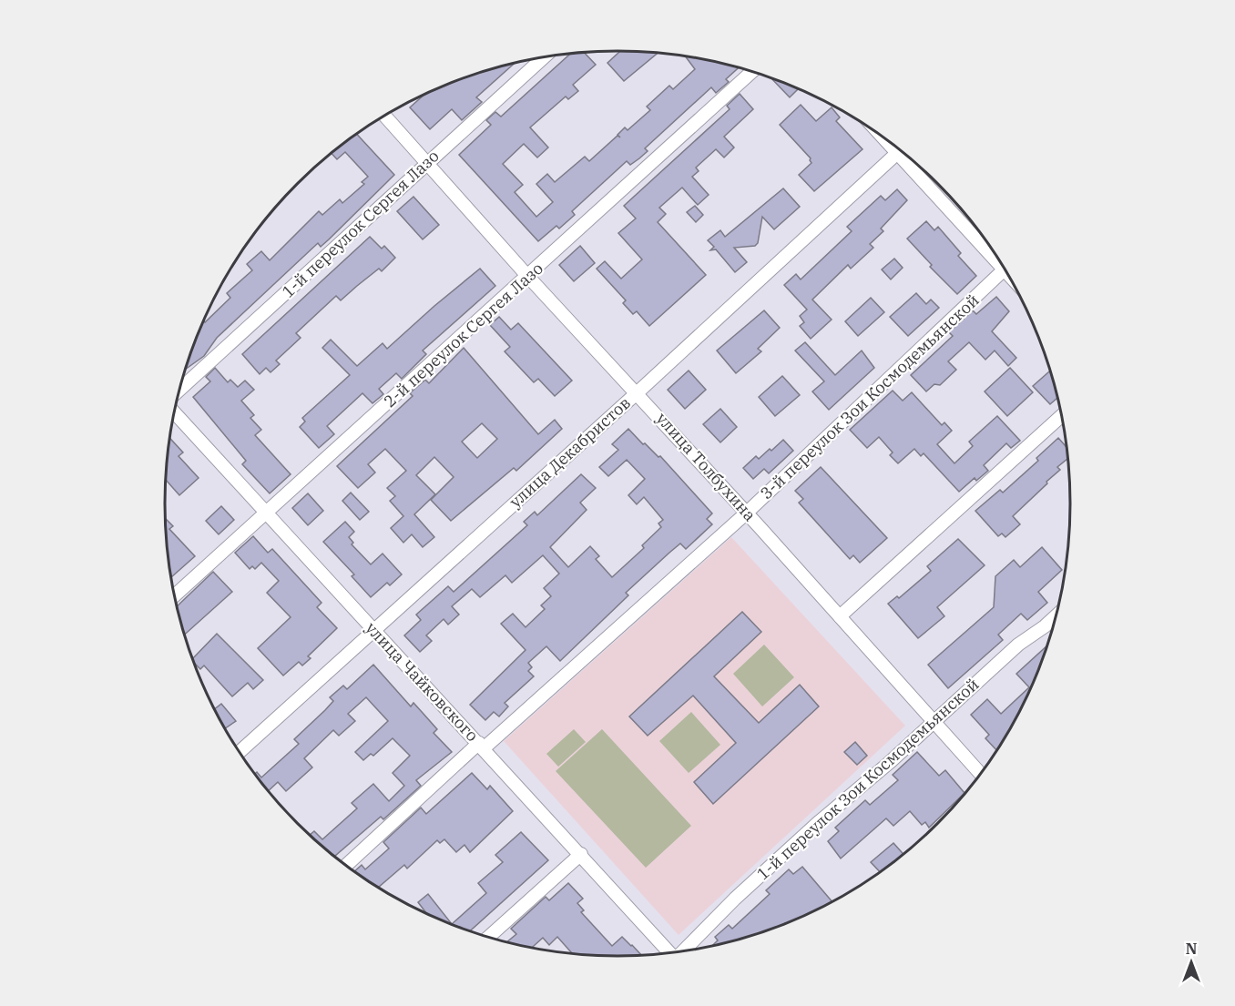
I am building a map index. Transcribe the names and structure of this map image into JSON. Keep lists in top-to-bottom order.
{
  "streets": {
    "street": [
      "1-й переулок Сергея Лазо",
      "2-й переулок Сергея Лазо",
      "3-й переулок Зои Космодемьянской",
      "улица Декабристов",
      "улица Толбухина",
      "улица Чайковского",
      "1-й переулок Зои Космодемьянской"
    ]
  },
  "crossings": [
    ["1-й переулок Сергея Лазо", "улица Толбухина"],
    ["2-й переулок Сергея Лазо", "улица Толбухина"],
    ["2-й переулок Сергея Лазо", "улица Чайковского"],
    ["3-й переулок Зои Космодемьянской", "улица Толбухина"],
    ["3-й переулок Зои Космодемьянской", "улица Чайковского"],
    ["улица Декабристов", "улица Толбухина"],
    ["улица Декабристов", "улица Чайковского"],
    ["улица Толбухина", "1-й переулок Зои Космодемьянской"]
  ],
  "north": "top"
}
